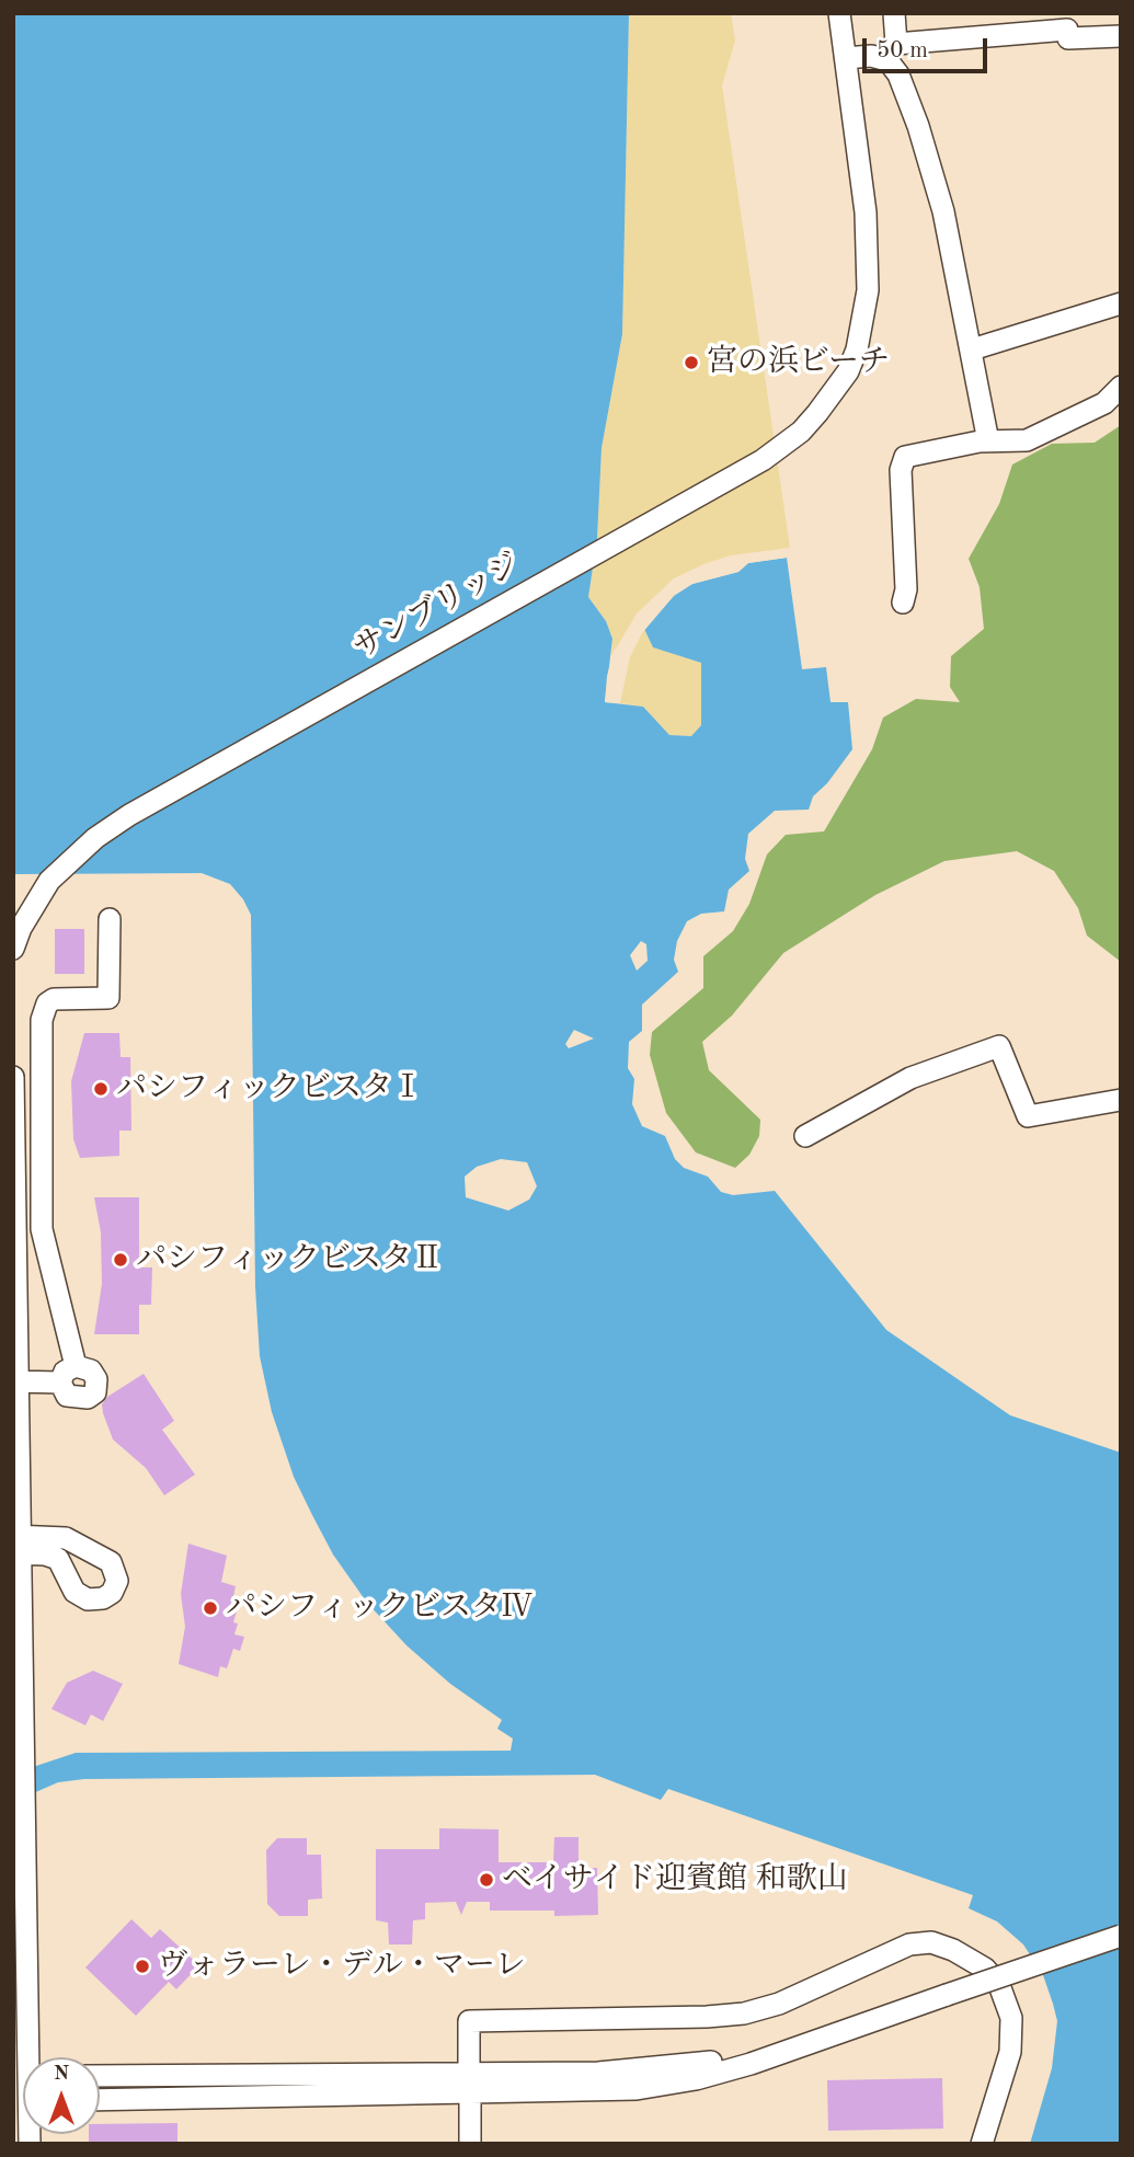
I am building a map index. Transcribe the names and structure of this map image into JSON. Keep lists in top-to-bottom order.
{
  "streets": {
    "street": ["サンブリッジ"]
  },
  "places": [
    "宮の浜ビーチ",
    "パシフィックビスタⅠ",
    "パシフィックビスタⅡ",
    "パシフィックビスタⅣ",
    "ベイサイド迎賓館 和歌山",
    "ヴォラーレ・デル・マーレ"
  ],
  "scale_bar": "50 m",
  "north": "top"
}
